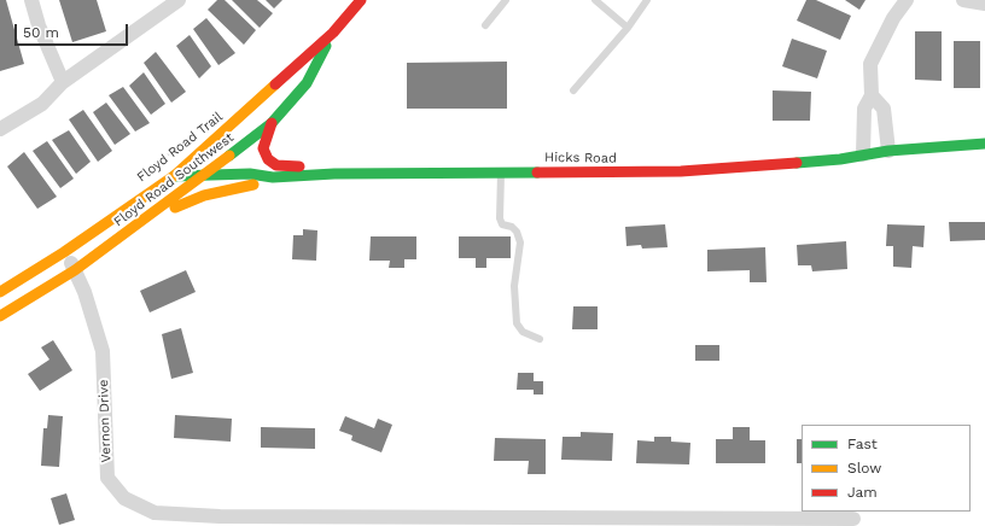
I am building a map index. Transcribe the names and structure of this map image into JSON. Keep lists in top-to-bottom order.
{
  "streets": {
    "main road": ["Hicks Road", "Floyd Road Southwest"],
    "street": ["Vernon Drive"],
    "path": ["Floyd Road Trail"]
  },
  "crossings": [
    ["Hicks Road", "Floyd Road Southwest"],
    ["Floyd Road Southwest", "Vernon Drive"]
  ],
  "legend": ["Fast", "Slow", "Jam"],
  "scale_bar": "50 m"
}
